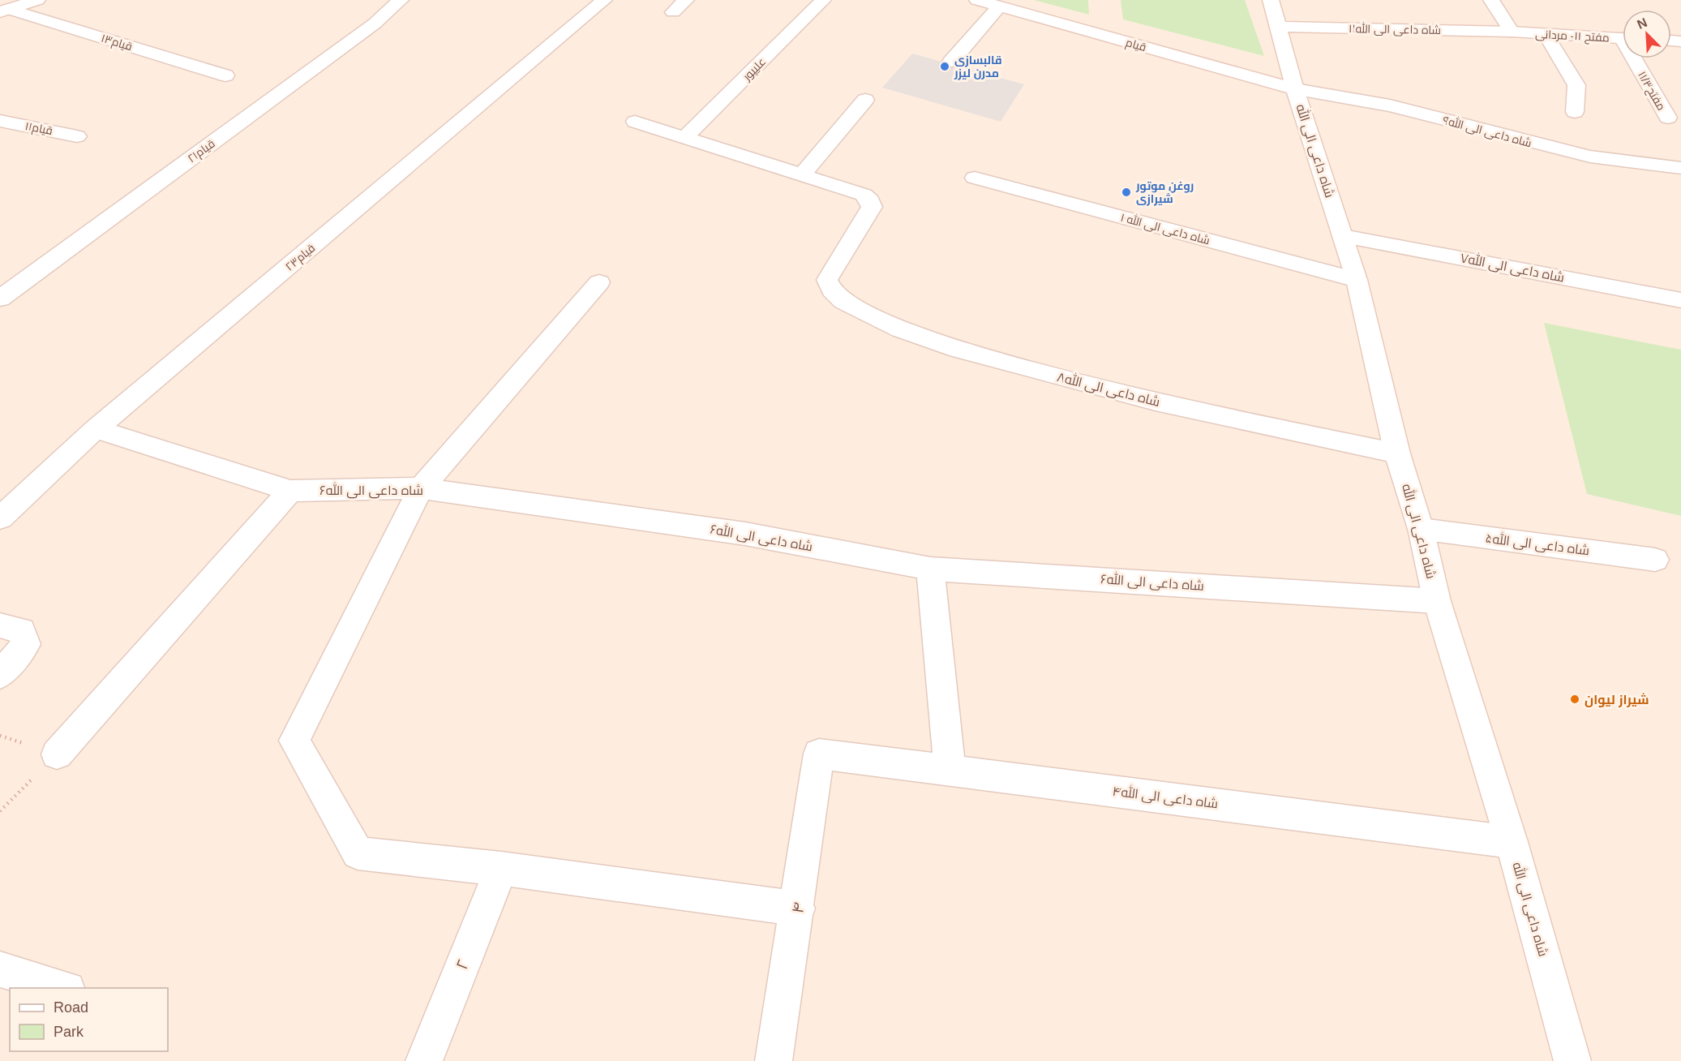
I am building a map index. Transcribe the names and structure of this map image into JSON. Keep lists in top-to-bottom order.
{
  "streets": {
    "street": [
      "شاه داعی الی الله۱۱",
      "مفتح ۱۱- مردانی",
      "قیام۱۳",
      "قیام",
      "علیپور",
      "مفتح۱۱/۳",
      "قیام۱۱",
      "شاه داعی الی الله۹",
      "قیام۲۱",
      "شاه داعی الی الله",
      "شاه داعی الی الله۱۰",
      "قیام۲۳",
      "شاه داعی الی الله۷",
      "شاه داعی الی الله۸",
      "شاه داعی الی الله۶",
      "شاه داعی الی الله۵",
      "شاه داعی الی الله۴",
      "۴",
      "۲"
    ]
  },
  "crossings": [
    ["شاه داعی الی الله۱۱", "مفتح ۱۱- مردانی"],
    ["شاه داعی الی الله۱۱", "شاه داعی الی الله"],
    ["قیام", "شاه داعی الی الله۹"],
    ["قیام", "شاه داعی الی الله"],
    ["شاه داعی الی الله۹", "شاه داعی الی الله"],
    ["شاه داعی الی الله", "شاه داعی الی الله۱۰"],
    ["شاه داعی الی الله", "شاه داعی الی الله۷"],
    ["شاه داعی الی الله", "شاه داعی الی الله۸"],
    ["شاه داعی الی الله", "شاه داعی الی الله۶"],
    ["شاه داعی الی الله", "شاه داعی الی الله۵"],
    ["شاه داعی الی الله", "شاه داعی الی الله۴"],
    ["قیام۲۳", "شاه داعی الی الله۶"],
    ["شاه داعی الی الله۴", "۴"]
  ],
  "places": ["قالبسازی مدرن لیزر", "روغن موتور شیرازی", "شیراز لیوان"],
  "legend": ["Road", "Park"],
  "north": "top left"
}
